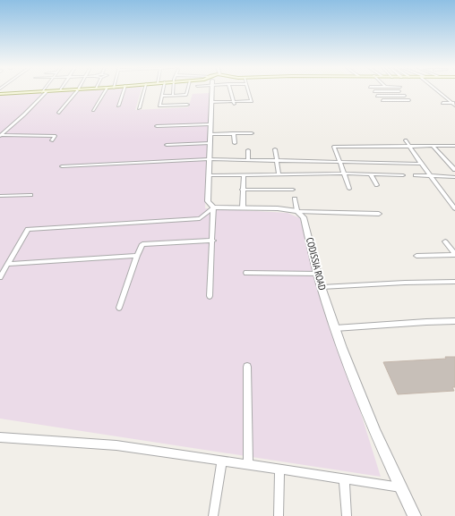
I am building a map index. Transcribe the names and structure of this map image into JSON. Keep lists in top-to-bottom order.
{
  "streets": {
    "street": ["CODISSIA ROAD"]
  }
}
